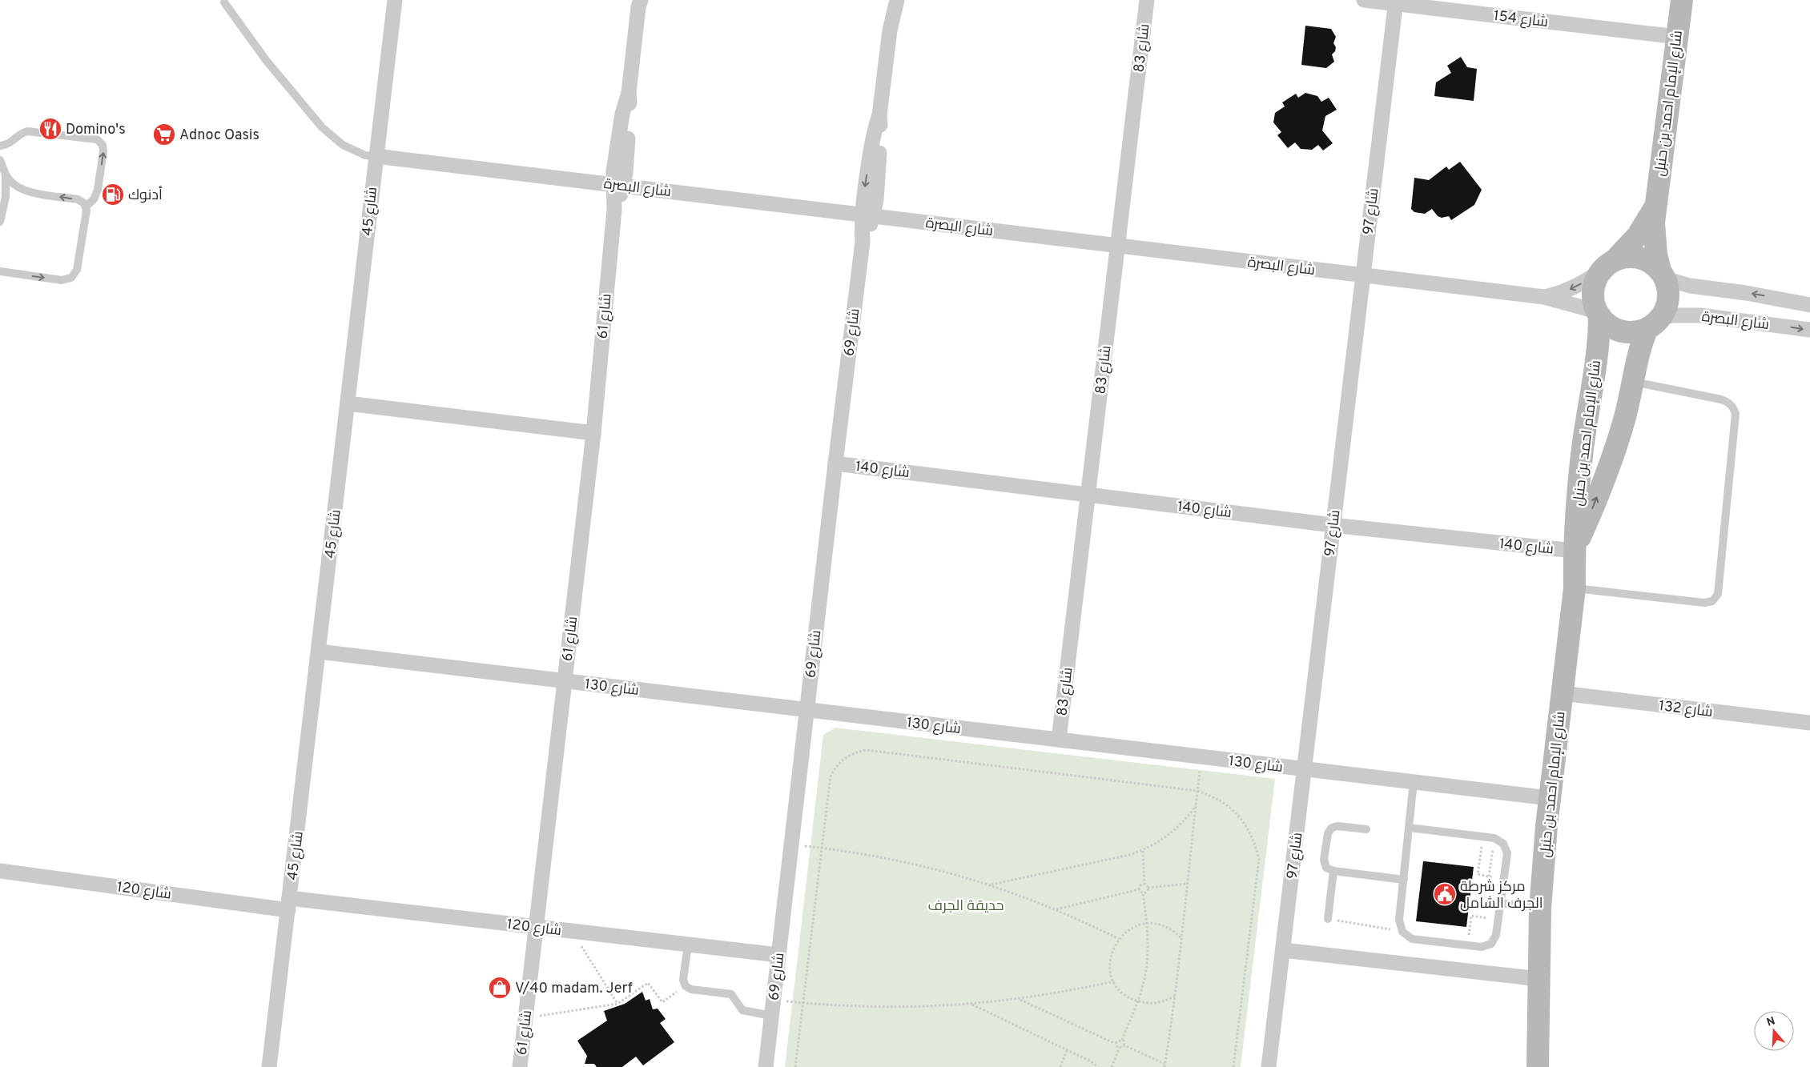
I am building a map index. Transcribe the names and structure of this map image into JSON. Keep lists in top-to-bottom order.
{
  "streets": {
    "street": [
      "شارع 154",
      "شارع 83",
      "شارع الإمام احمد بن حنبل",
      "شارع البصرة",
      "شارع 45",
      "شارع 97",
      "شارع 61",
      "شارع 69",
      "شارع 140",
      "شارع 130",
      "شارع 132",
      "شارع 120"
    ]
  },
  "crossings": [
    ["شارع 154", "شارع الإمام احمد بن حنبل"],
    ["شارع 154", "شارع 97"],
    ["شارع 83", "شارع البصرة"],
    ["شارع 83", "شارع 140"],
    ["شارع 83", "شارع 130"],
    ["شارع الإمام احمد بن حنبل", "شارع البصرة"],
    ["شارع الإمام احمد بن حنبل", "شارع 140"],
    ["شارع الإمام احمد بن حنبل", "شارع 130"],
    ["شارع الإمام احمد بن حنبل", "شارع 132"],
    ["شارع البصرة", "شارع 45"],
    ["شارع البصرة", "شارع 97"],
    ["شارع البصرة", "شارع 61"],
    ["شارع البصرة", "شارع 69"],
    ["شارع 45", "شارع 130"],
    ["شارع 45", "شارع 120"],
    ["شارع 97", "شارع 140"],
    ["شارع 97", "شارع 130"],
    ["شارع 61", "شارع 130"],
    ["شارع 61", "شارع 120"],
    ["شارع 69", "شارع 140"],
    ["شارع 69", "شارع 130"],
    ["شارع 69", "شارع 120"]
  ],
  "parks": ["حديقة الجرف"],
  "places": {
    "restaurant": ["Domino's"],
    "supermarket": ["Adnoc Oasis"],
    "fuel station": ["أدنوك"],
    "public building": ["مركز شرطة الجرف الشامل"],
    "shop": ["V/40 madam. Jerf"]
  },
  "north": "top"
}
